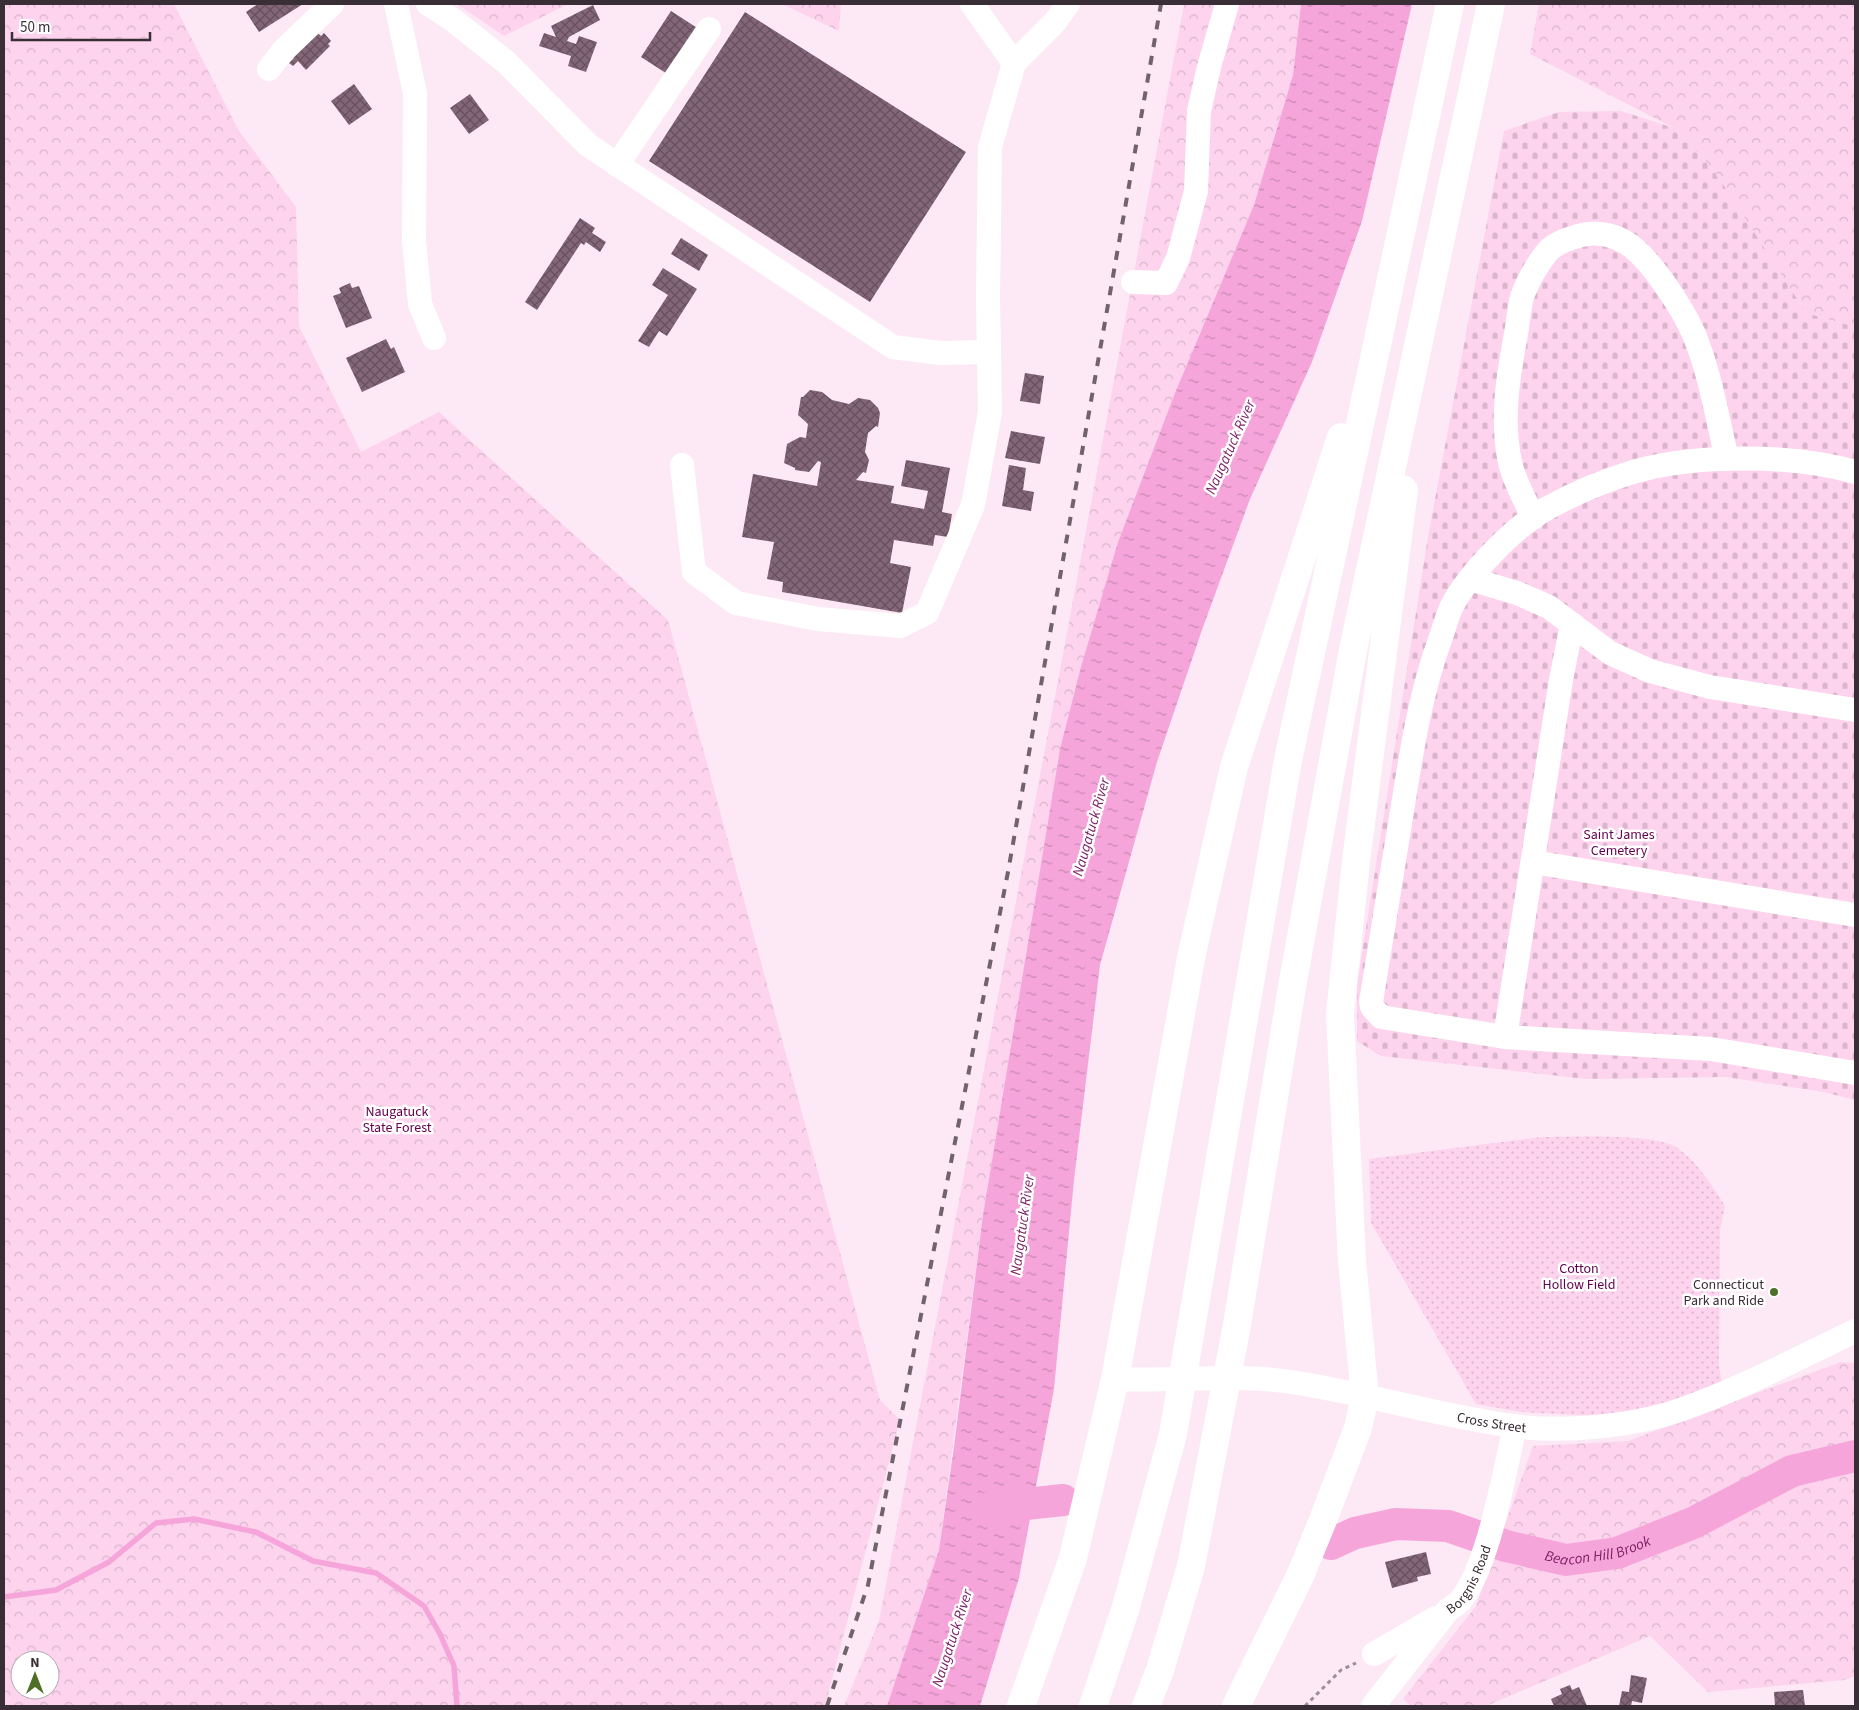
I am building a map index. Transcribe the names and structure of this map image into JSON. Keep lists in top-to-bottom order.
{
  "streets": {
    "street": ["Cross Street", "Borgnis Road"]
  },
  "crossings": [
    ["Cross Street", "Borgnis Road"]
  ],
  "water": ["Naugatuck River", "Beacon Hill Brook"],
  "parks": ["Saint James Cemetery", "Naugatuck State Forest", "Cotton Hollow Field"],
  "places": ["Connecticut Park and Ride"],
  "scale_bar": "50 m",
  "north": "top"
}
